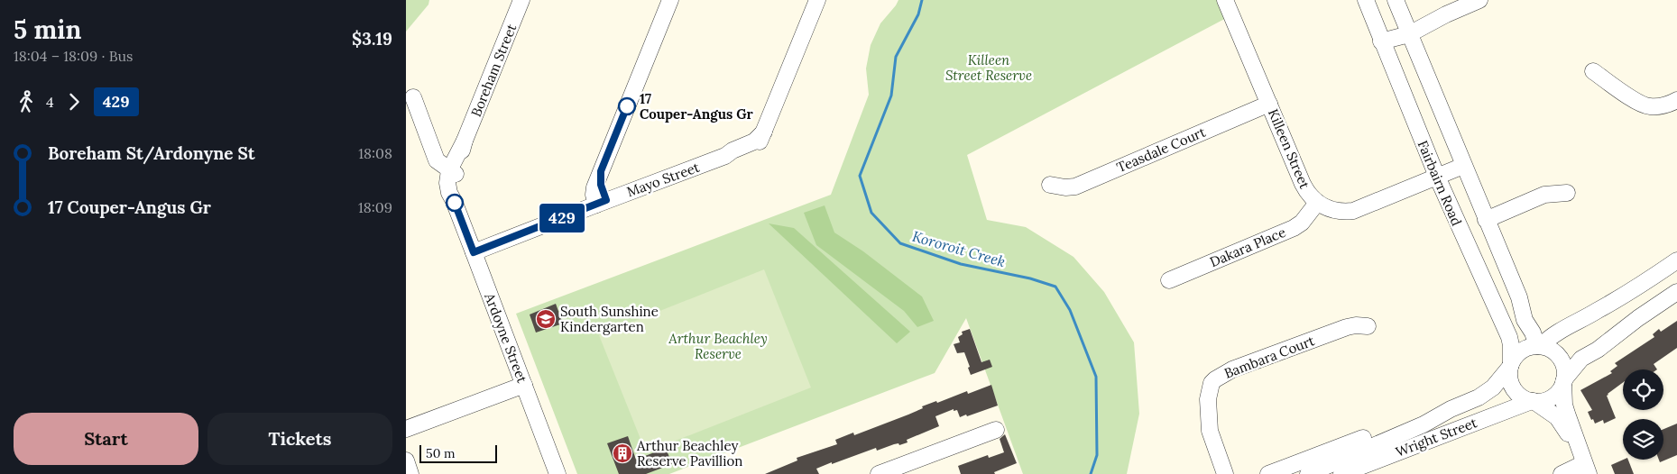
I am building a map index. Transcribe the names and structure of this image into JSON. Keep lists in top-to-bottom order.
{
  "streets": {
    "street": [
      "Boreham Street",
      "Killeen Street",
      "Teasdale Court",
      "Mayo Street",
      "Fairbairn Road",
      "Dakara Place",
      "Ardoyne Street",
      "Bambara Court",
      "Wright Street"
    ]
  },
  "crossings": [
    ["Boreham Street", "Ardoyne Street"],
    ["Killeen Street", "Teasdale Court"],
    ["Killeen Street", "Fairbairn Road"],
    ["Killeen Street", "Dakara Place"],
    ["Mayo Street", "Ardoyne Street"],
    ["Fairbairn Road", "Wright Street"]
  ],
  "water": ["Kororoit Creek"],
  "parks": ["Killeen Street Reserve", "Arthur Beachley Reserve"],
  "places": {
    "other": ["17 Couper-Angus Gr"],
    "school or university": ["South Sunshine Kindergarten"],
    "building": ["Arthur Beachley Reserve Pavillion"]
  },
  "lines": ["bus line 429"],
  "scale_bar": "50 m",
  "page": {
    "heading": ["5 min", "18:04 – 18:09 · Bus", "$3.19"],
    "on_map": "429",
    "legs": ["4", "429"],
    "list": [
      {
        "name": "Boreham St/Ardonyne St",
        "value": "18:08"
      },
      {
        "name": "17 Couper-Angus Gr",
        "value": "18:09"
      }
    ],
    "buttons": ["Start", "Tickets"],
    "scale": "50 m"
  }
}
